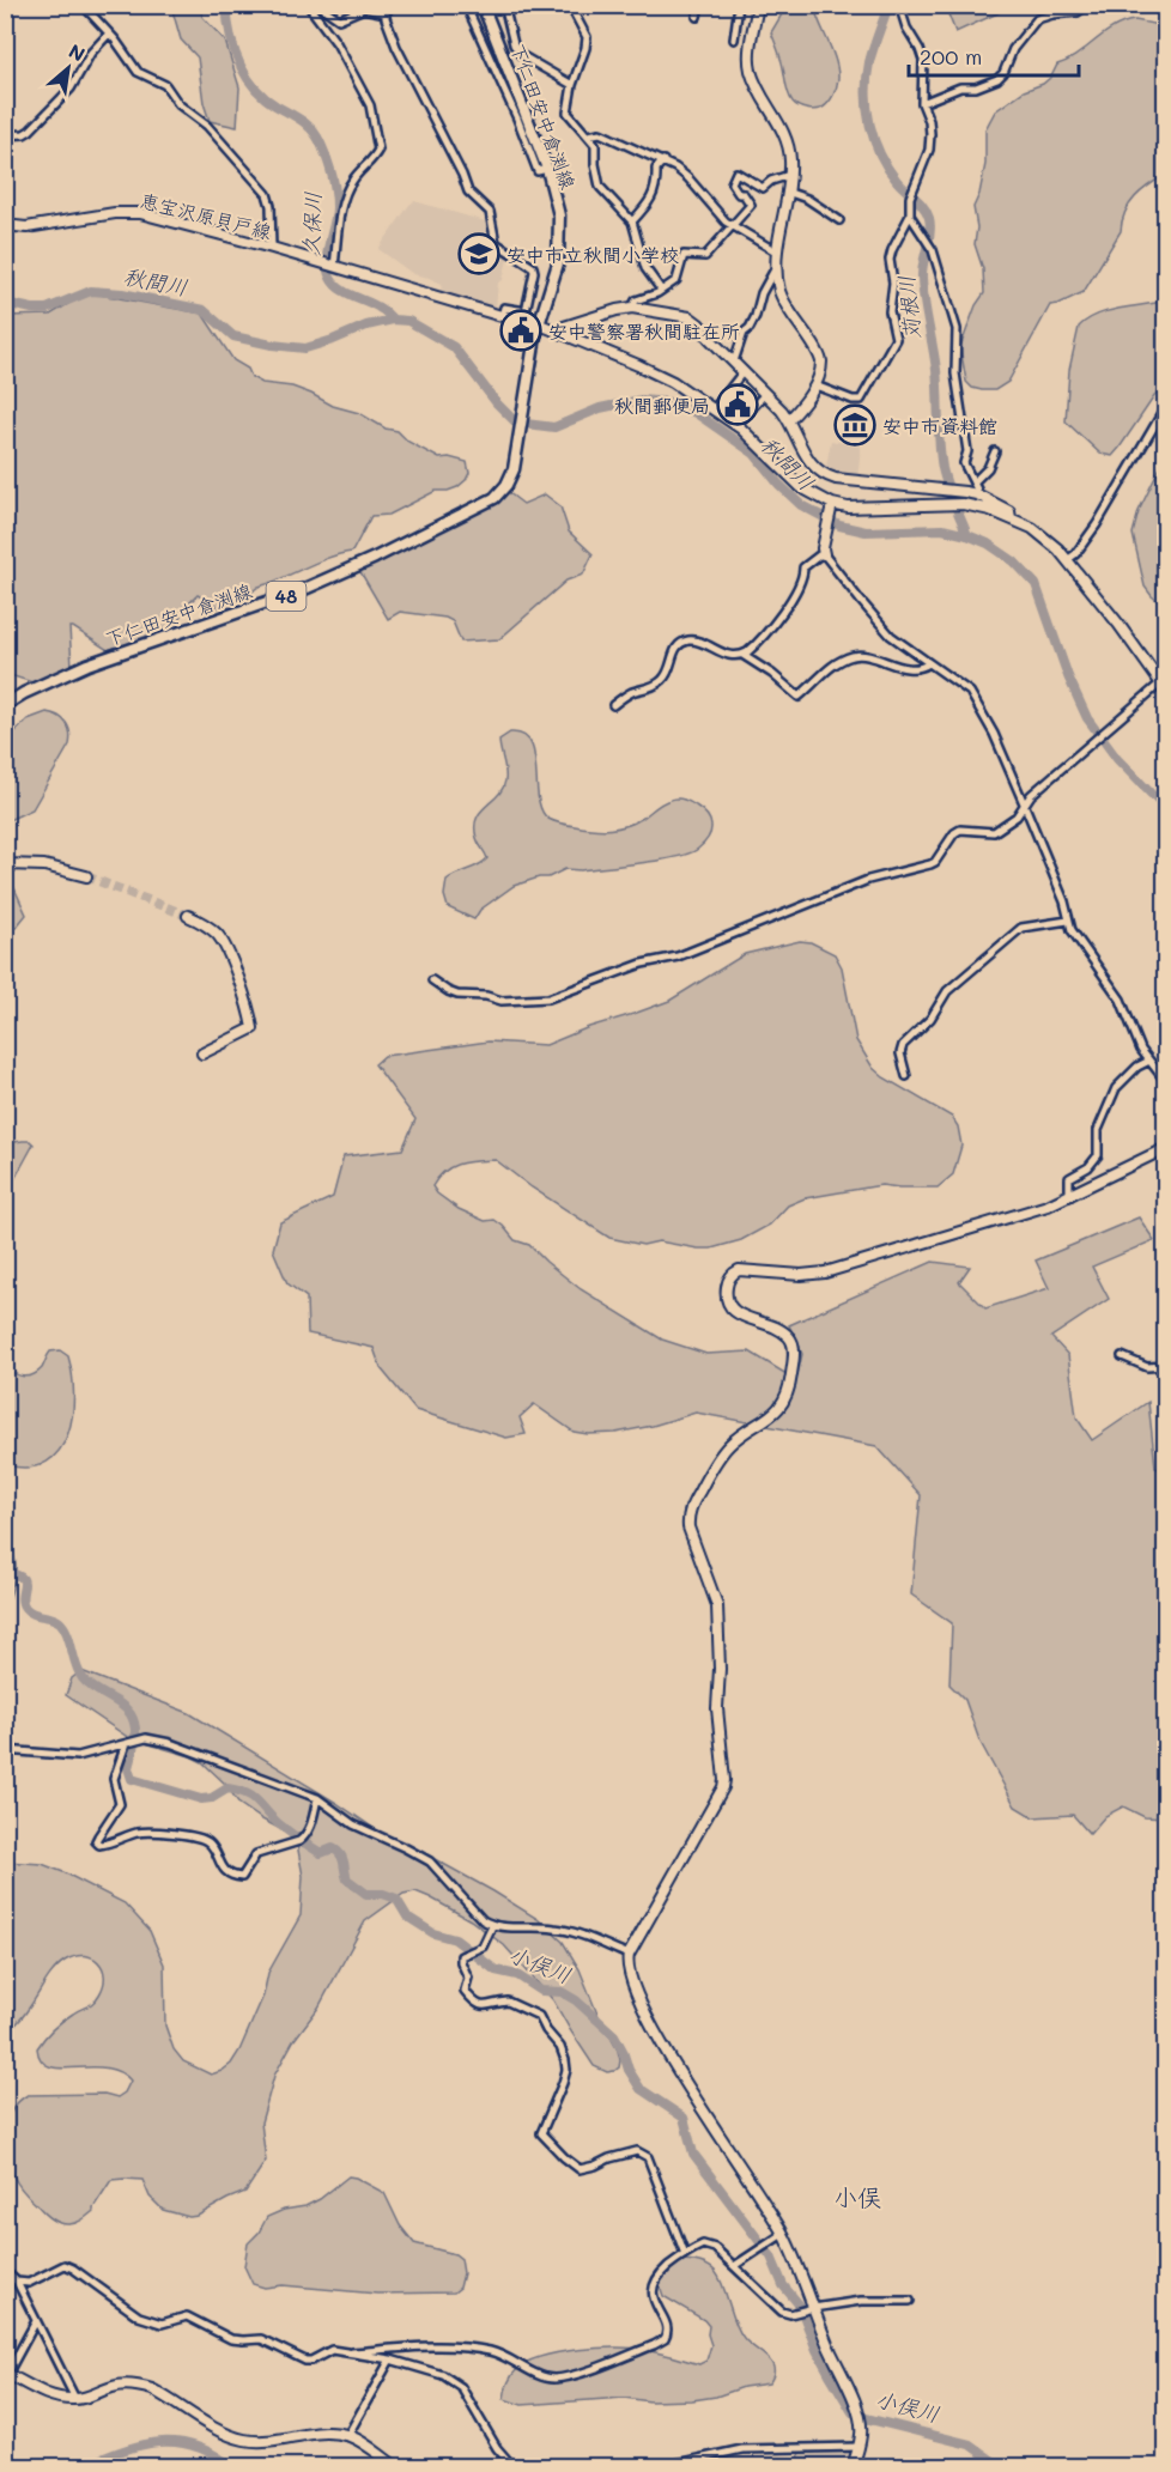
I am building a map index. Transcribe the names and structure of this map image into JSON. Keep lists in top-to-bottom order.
{
  "streets": {
    "main road": ["下仁田安中倉渕線", "48"],
    "street": ["恵宝沢原貝戸線"]
  },
  "crossings": [
    ["下仁田安中倉渕線", "恵宝沢原貝戸線"]
  ],
  "districts": ["小俣"],
  "water": [
    "久保川",
    "秋間川",
    "苅根川",
    "小俣川"
  ],
  "places": {
    "school or university": ["安中市立秋間小学校"],
    "public building": ["安中警察署秋間駐在所", "秋間郵便局"],
    "museum": ["安中市資料館"]
  },
  "scale_bar": "200 m",
  "north": "top right"
}
